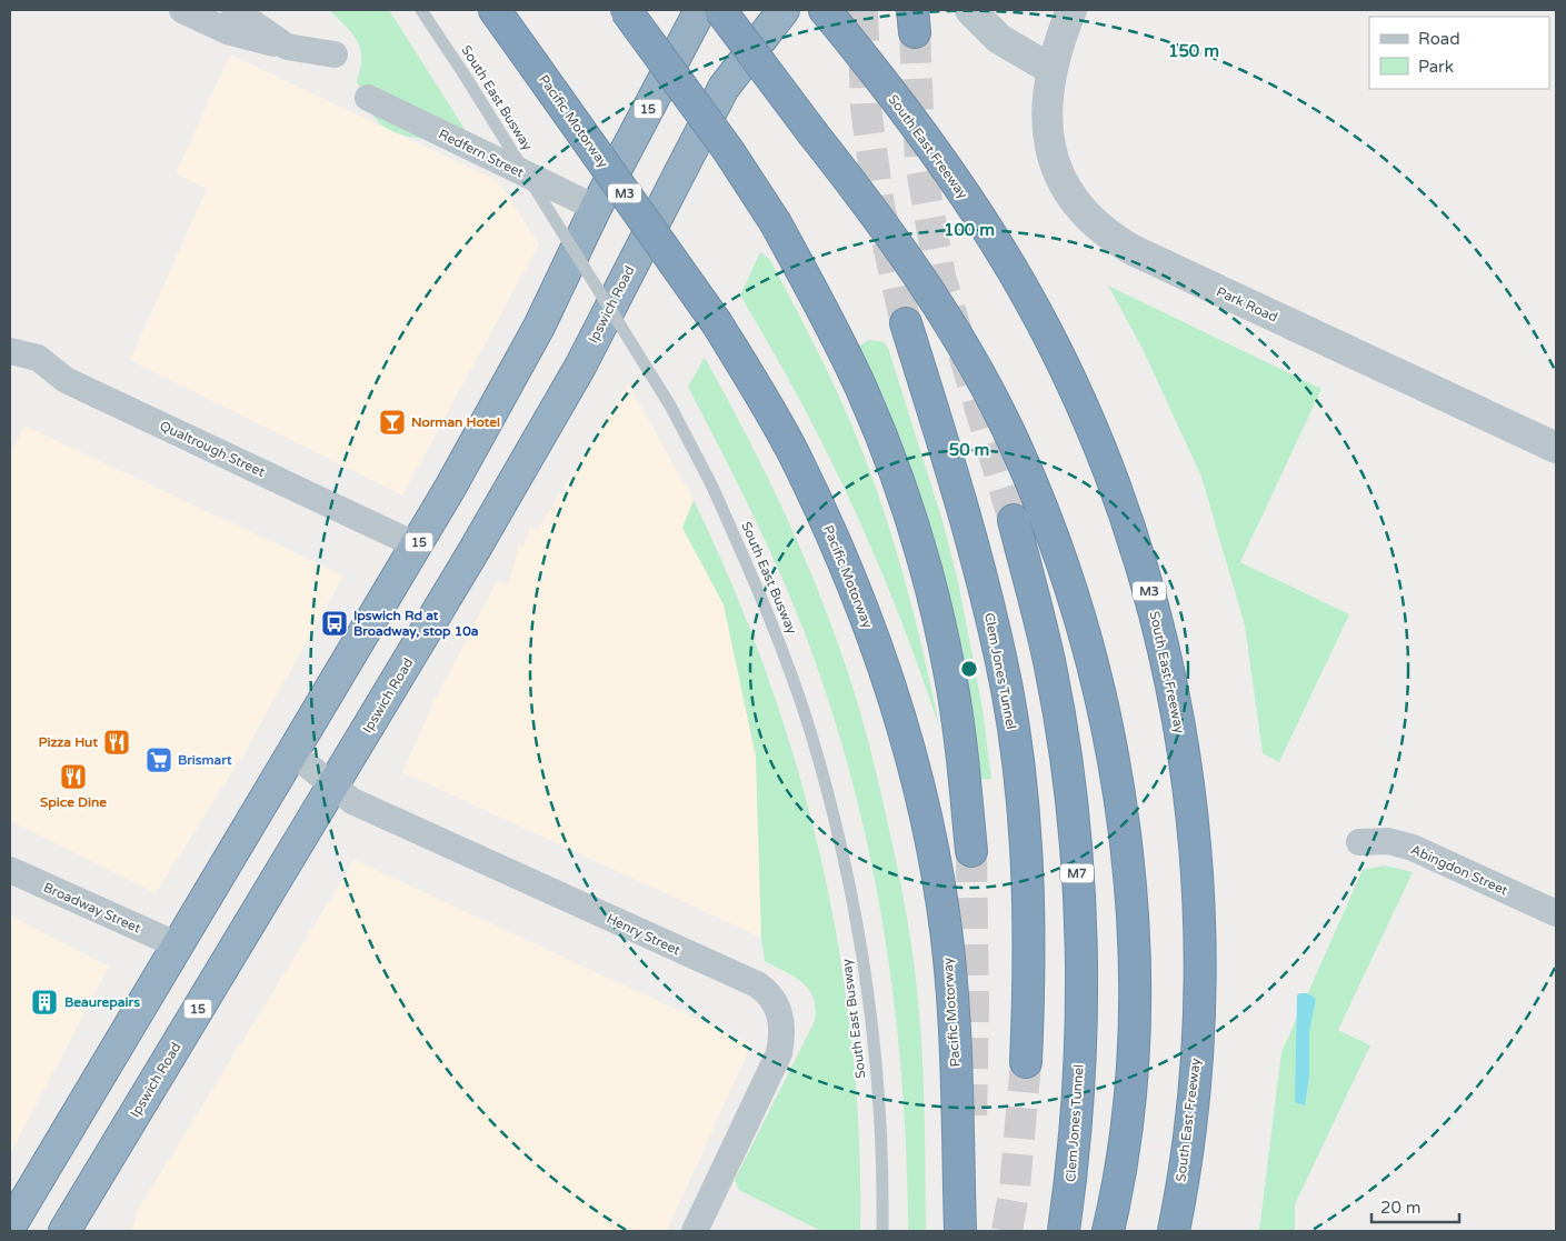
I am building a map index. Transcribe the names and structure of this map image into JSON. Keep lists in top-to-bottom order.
{
  "streets": {
    "highway": [
      "15",
      "Pacific Motorway",
      "South East Freeway",
      "M3",
      "Ipswich Road",
      "Clem Jones Tunnel",
      "M7"
    ],
    "street": [
      "Redfern Street",
      "Park Road",
      "Qualtrough Street",
      "Abingdon Street",
      "Broadway Street",
      "Henry Street"
    ],
    "lane": ["South East Busway"]
  },
  "crossings": [
    ["15", "Redfern Street"],
    ["15", "Qualtrough Street"],
    ["15", "Broadway Street"],
    ["15", "Henry Street"],
    ["Ipswich Road", "Henry Street"]
  ],
  "places": {
    "bar": ["Norman Hotel"],
    "bus stop": ["Ipswich Rd at Broadway, stop 10a"],
    "restaurant": ["Pizza Hut", "Spice Dine"],
    "supermarket": ["Brismart"],
    "building": ["Beaurepairs"]
  },
  "legend": ["Road", "Park"],
  "scale_bar": "20 m",
  "rings": ["150 m", "100 m", "50 m"]
}
